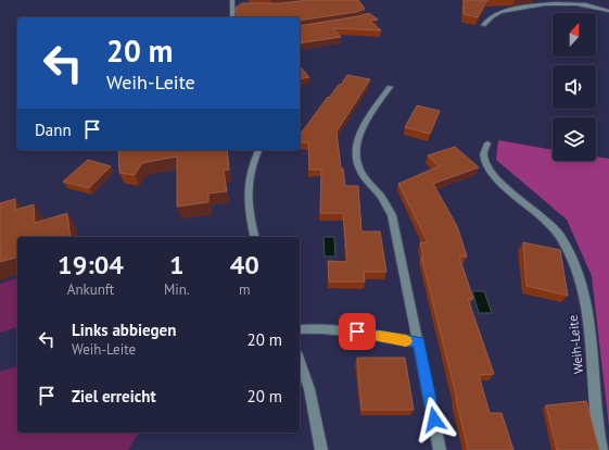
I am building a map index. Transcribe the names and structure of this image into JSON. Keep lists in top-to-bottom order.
{
  "streets": {
    "street": ["Weih-Leite"]
  },
  "north": "top",
  "page": {
    "turn": ["20 m", "Weih-Leite"],
    "then": "Dann",
    "eta": [
      "19:04",
      "Ankunft",
      "1",
      "Min.",
      "40",
      "m"
    ],
    "list": [
      {
        "name": "Links abbiegen",
        "note": "Weih-Leite",
        "value": "20 m"
      },
      {
        "name": "Ziel erreicht",
        "value": "20 m"
      }
    ]
  }
}
